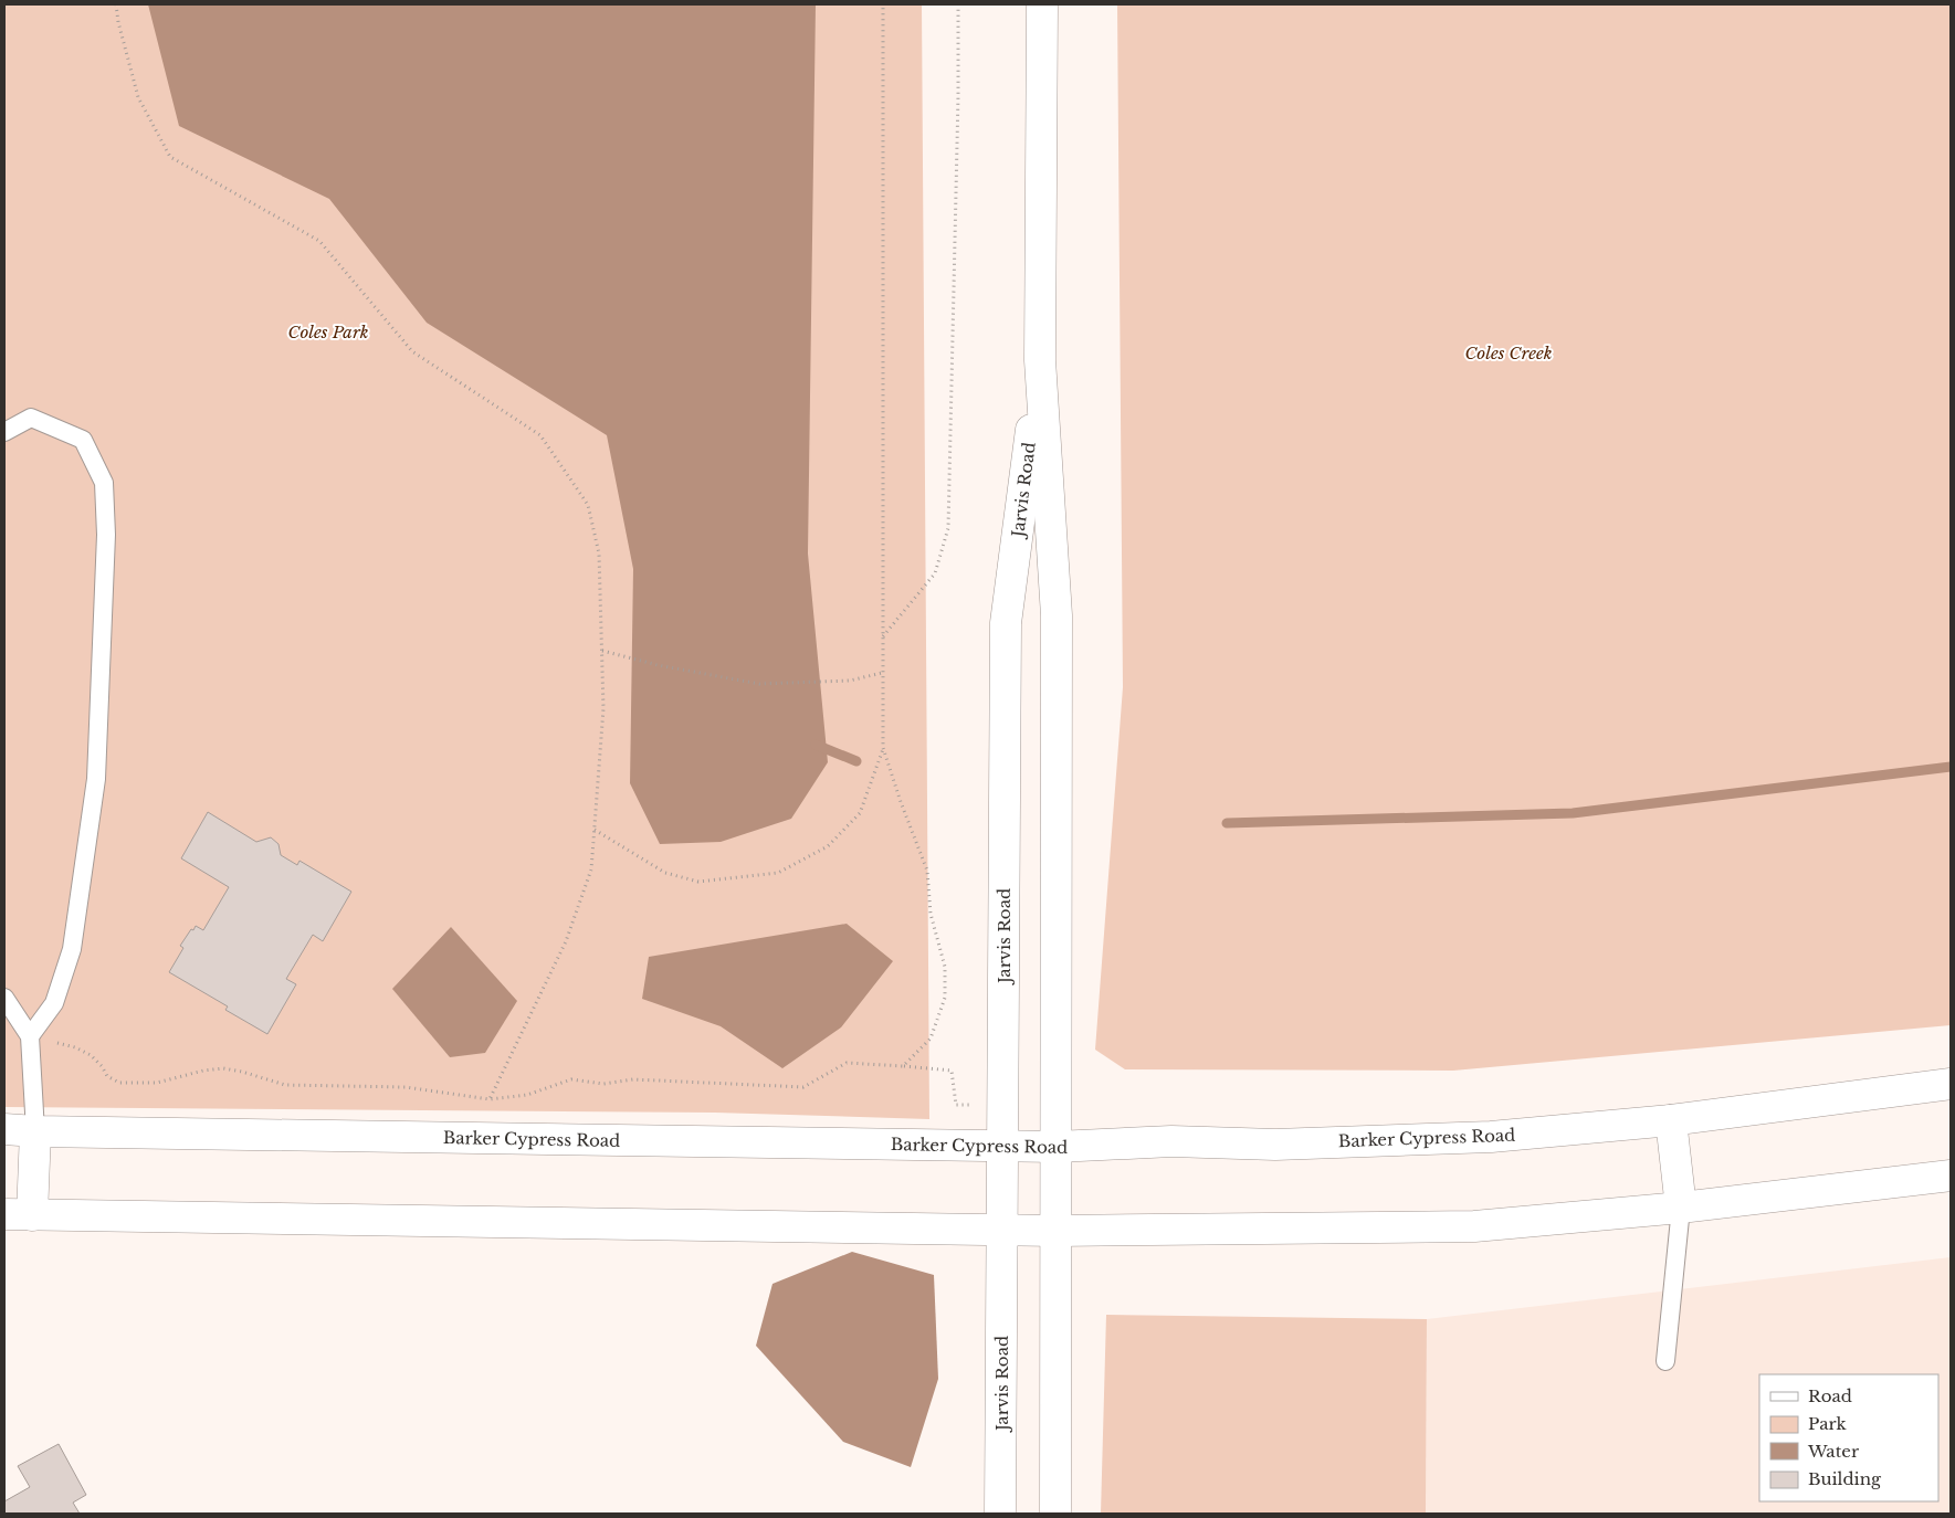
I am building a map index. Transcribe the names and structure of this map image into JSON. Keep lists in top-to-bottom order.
{
  "streets": {
    "main road": ["Jarvis Road", "Barker Cypress Road"]
  },
  "crossings": [
    ["Jarvis Road", "Barker Cypress Road"]
  ],
  "parks": ["Coles Park", "Coles Creek"],
  "legend": [
    "Road",
    "Park",
    "Water",
    "Building"
  ]
}
